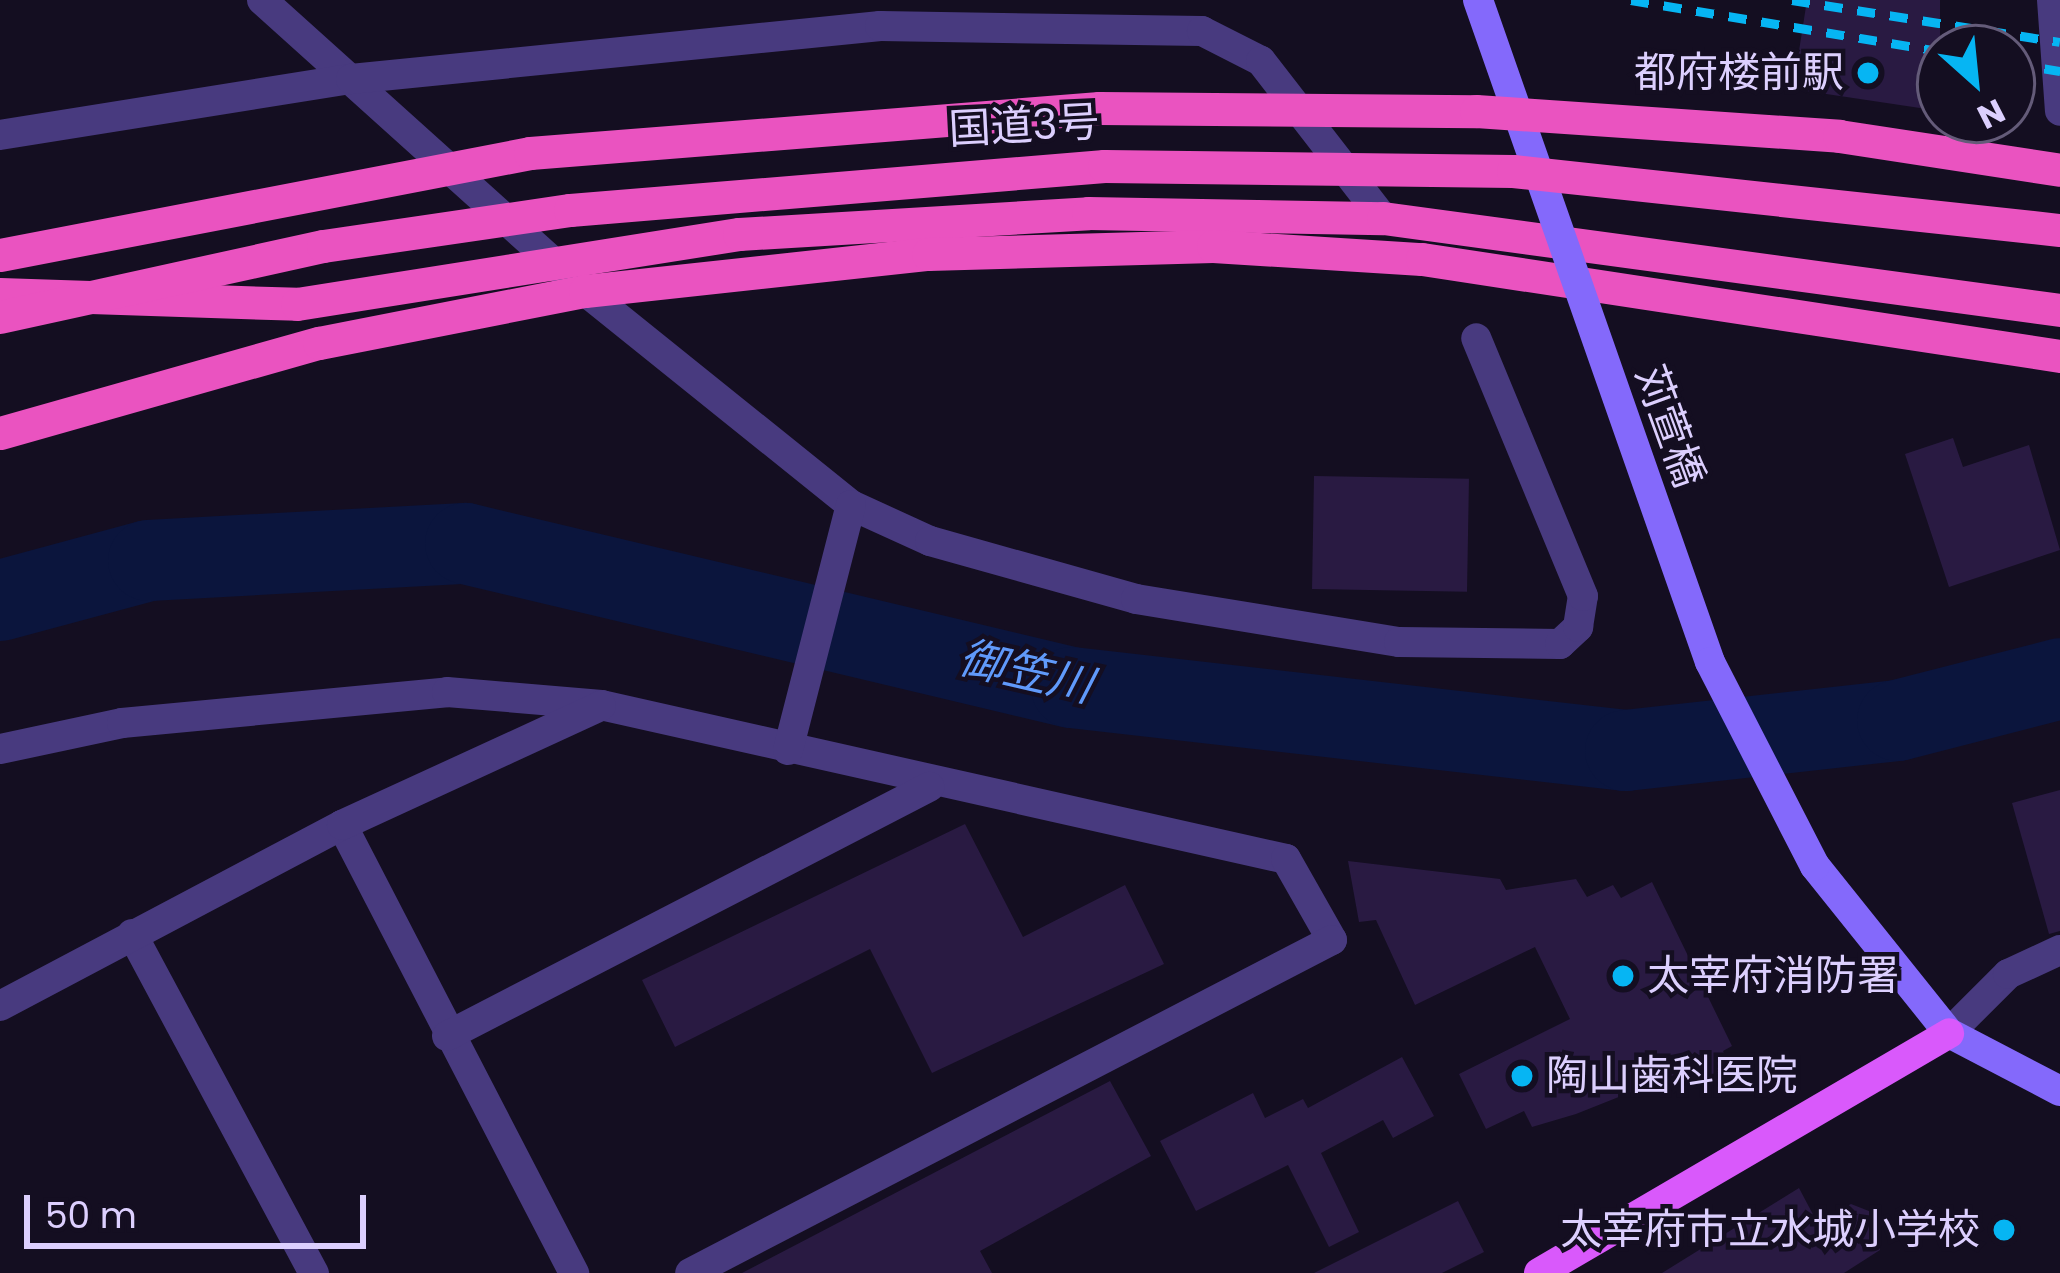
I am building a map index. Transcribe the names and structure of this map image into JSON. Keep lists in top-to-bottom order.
{
  "streets": {
    "highway": ["国道3号"],
    "main road": ["苅萱橋"]
  },
  "water": ["御笠川"],
  "places": [
    "都府楼前駅",
    "太宰府消防署",
    "陶山歯科医院",
    "太宰府市立水城小学校"
  ],
  "scale_bar": "50 m",
  "north": "bottom right"
}
